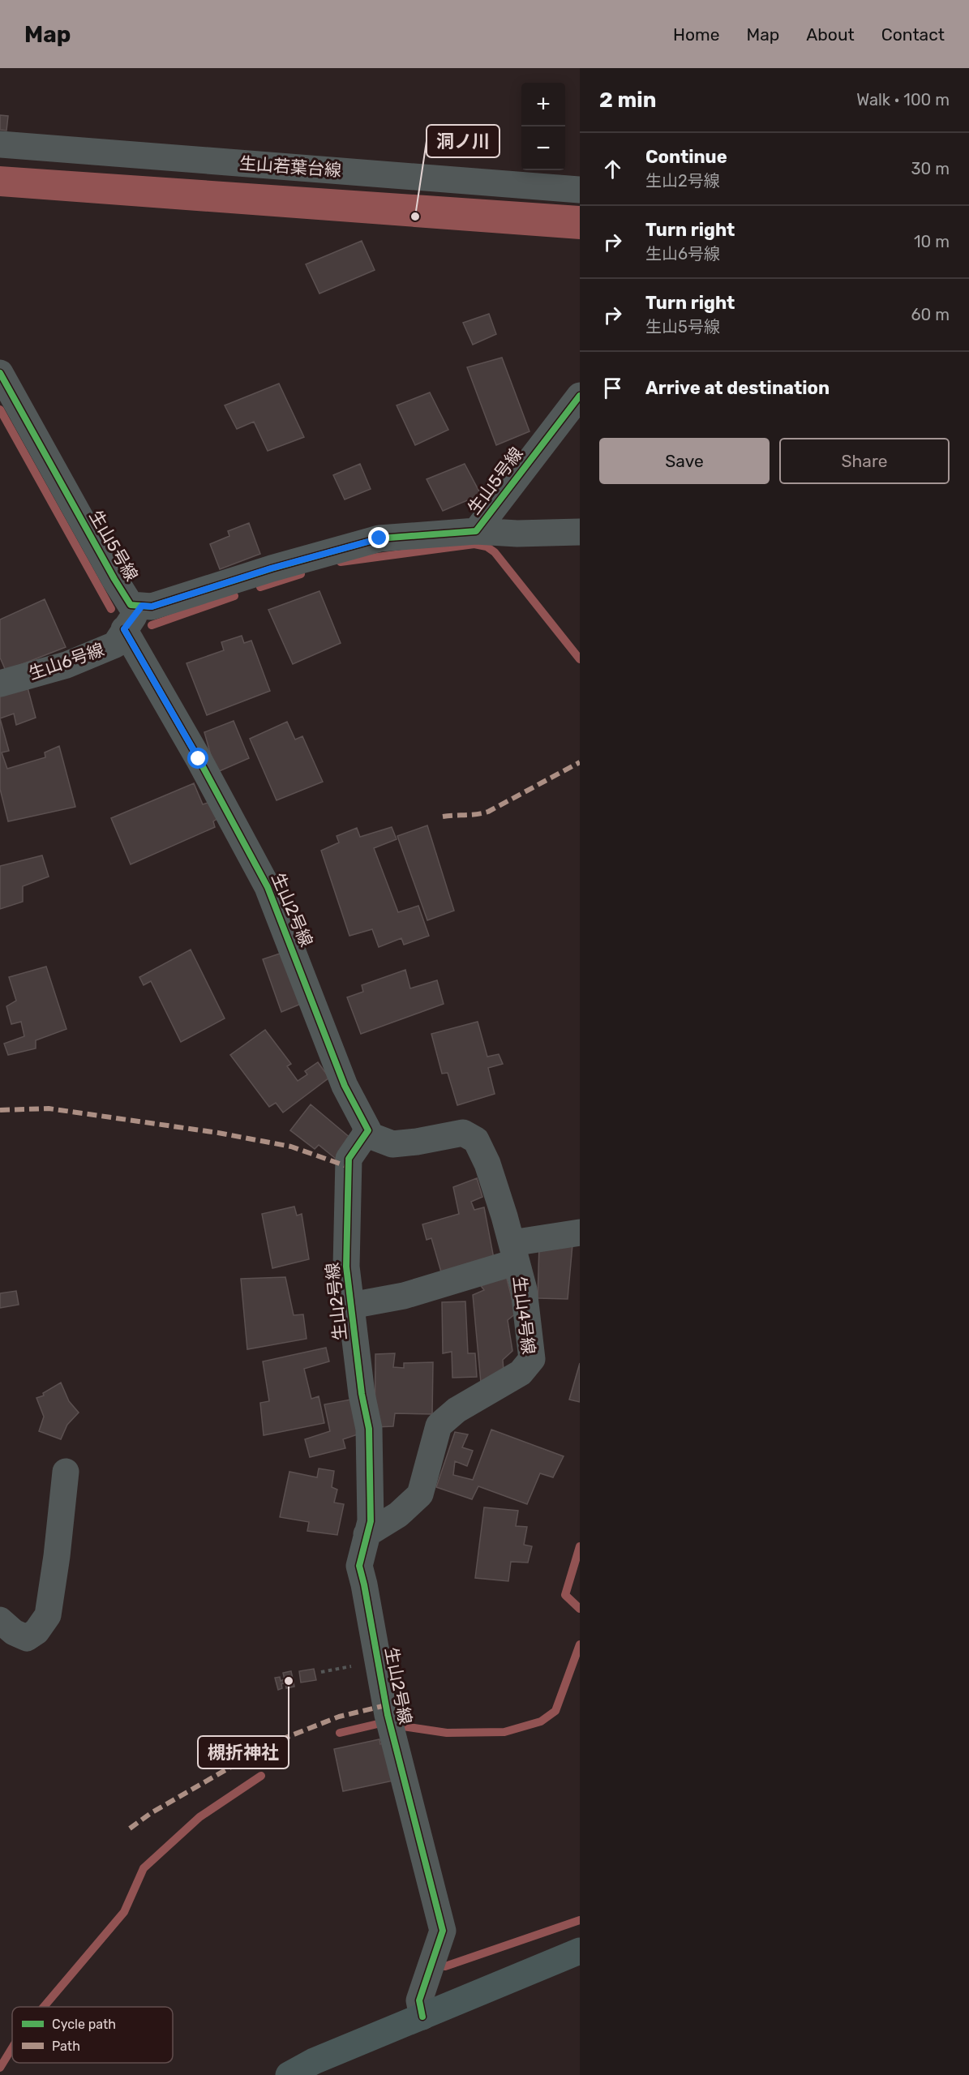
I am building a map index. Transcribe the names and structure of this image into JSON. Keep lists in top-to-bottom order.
{
  "streets": {
    "street": [
      "生山若葉台線",
      "生山5号線",
      "生山6号線",
      "生山2号線",
      "生山4号線"
    ]
  },
  "crossings": [
    ["生山5号線", "生山6号線"],
    ["生山6号線", "生山2号線"],
    ["生山2号線", "生山4号線"]
  ],
  "places": ["洞ノ川", "槻折神社"],
  "legend": ["Cycle path", "Path"],
  "page": {
    "header": "Map",
    "nav": [
      "Home",
      "Map",
      "About",
      "Contact"
    ],
    "heading": ["2 min", "Walk · 100 m"],
    "map_buttons": ["+", "−"],
    "list": [
      ["Continue", "生山2号線", "30 m"],
      ["Turn right", "生山6号線", "10 m"],
      ["Turn right", "生山5号線", "60 m"],
      "Arrive at destination"
    ],
    "buttons": ["Save", "Share"]
  }
}
